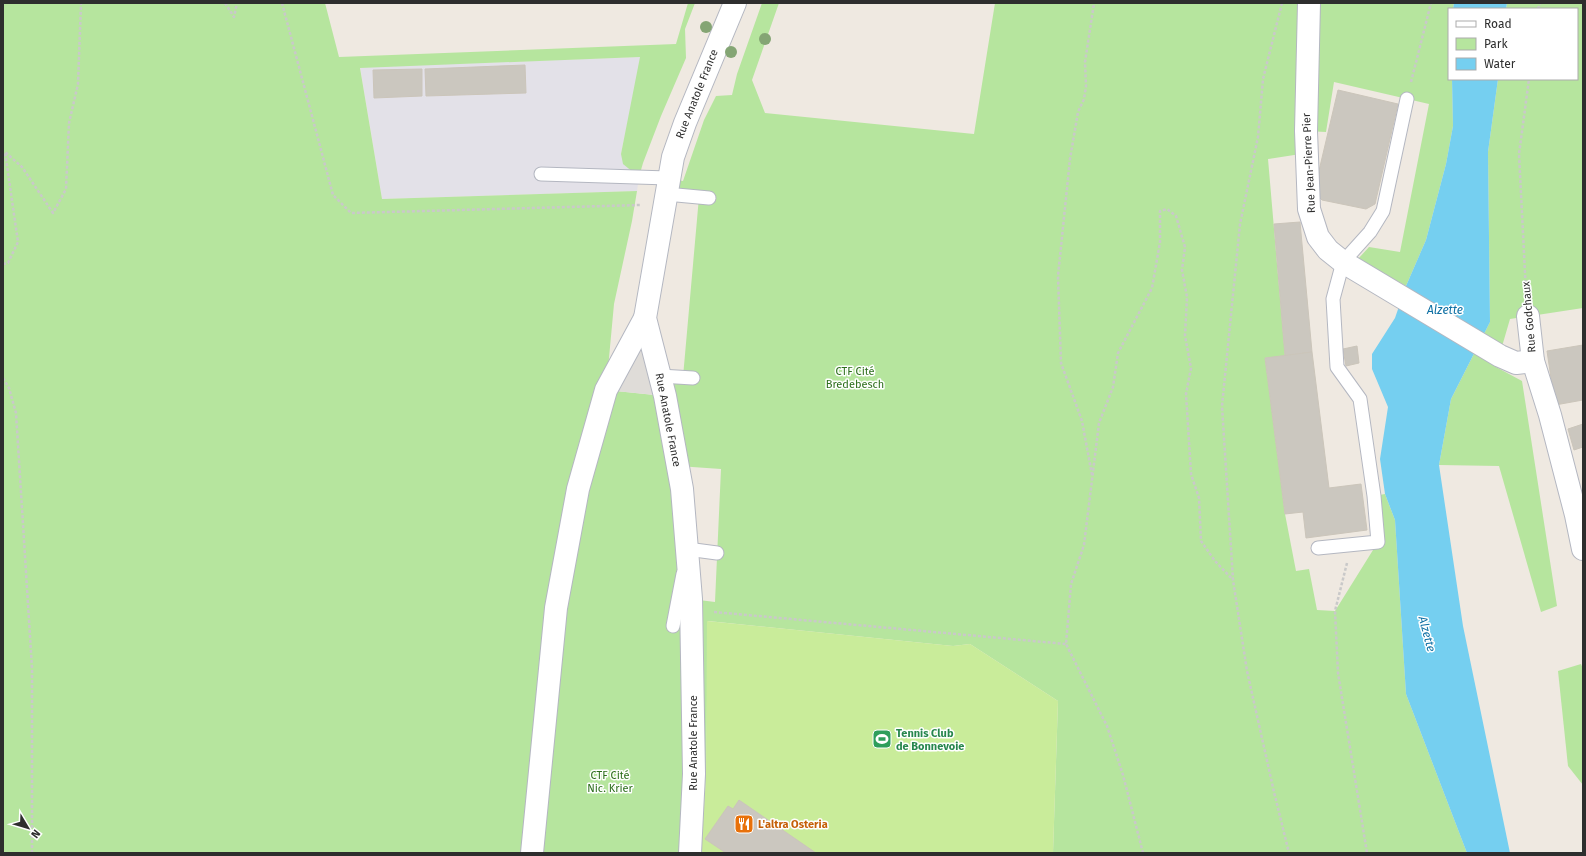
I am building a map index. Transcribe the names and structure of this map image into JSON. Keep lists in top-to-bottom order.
{
  "streets": {
    "street": ["Rue Anatole France", "Rue Jean-Pierre Pier", "Rue Godchaux"]
  },
  "crossings": [
    ["Rue Jean-Pierre Pier", "Rue Godchaux"]
  ],
  "water": ["Alzette"],
  "parks": ["CTF Cité Bredebesch", "CTF Cité Nic. Krier"],
  "places": {
    "sports": ["Tennis Club de Bonnevoie"],
    "restaurant": ["L'altra Osteria"]
  },
  "legend": ["Road", "Park", "Water"],
  "north": "bottom right"
}
